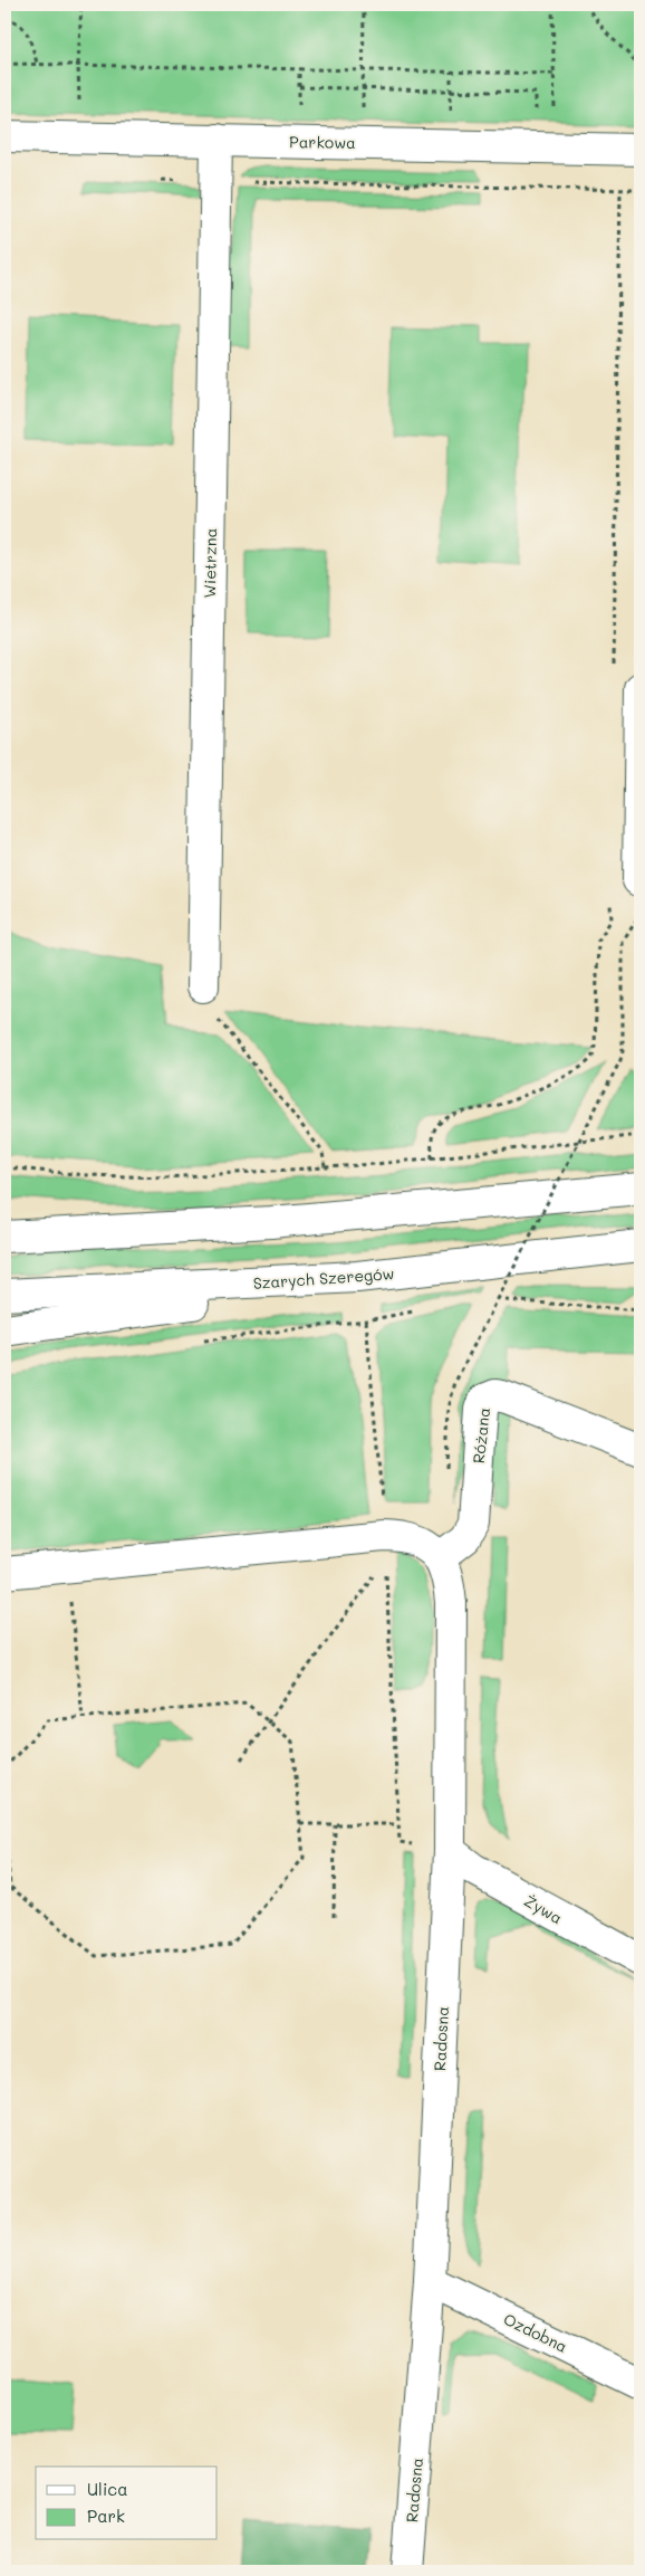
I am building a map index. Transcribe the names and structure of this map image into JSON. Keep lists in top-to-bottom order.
{
  "streets": {
    "street": [
      "Parkowa",
      "Wietrzna",
      "Szarych Szeregów",
      "Różana",
      "Żywa",
      "Radosna",
      "Ozdobna"
    ]
  },
  "crossings": [
    ["Parkowa", "Wietrzna"],
    ["Różana", "Radosna"],
    ["Żywa", "Radosna"],
    ["Radosna", "Ozdobna"]
  ],
  "legend": ["Ulica", "Park"]
}
